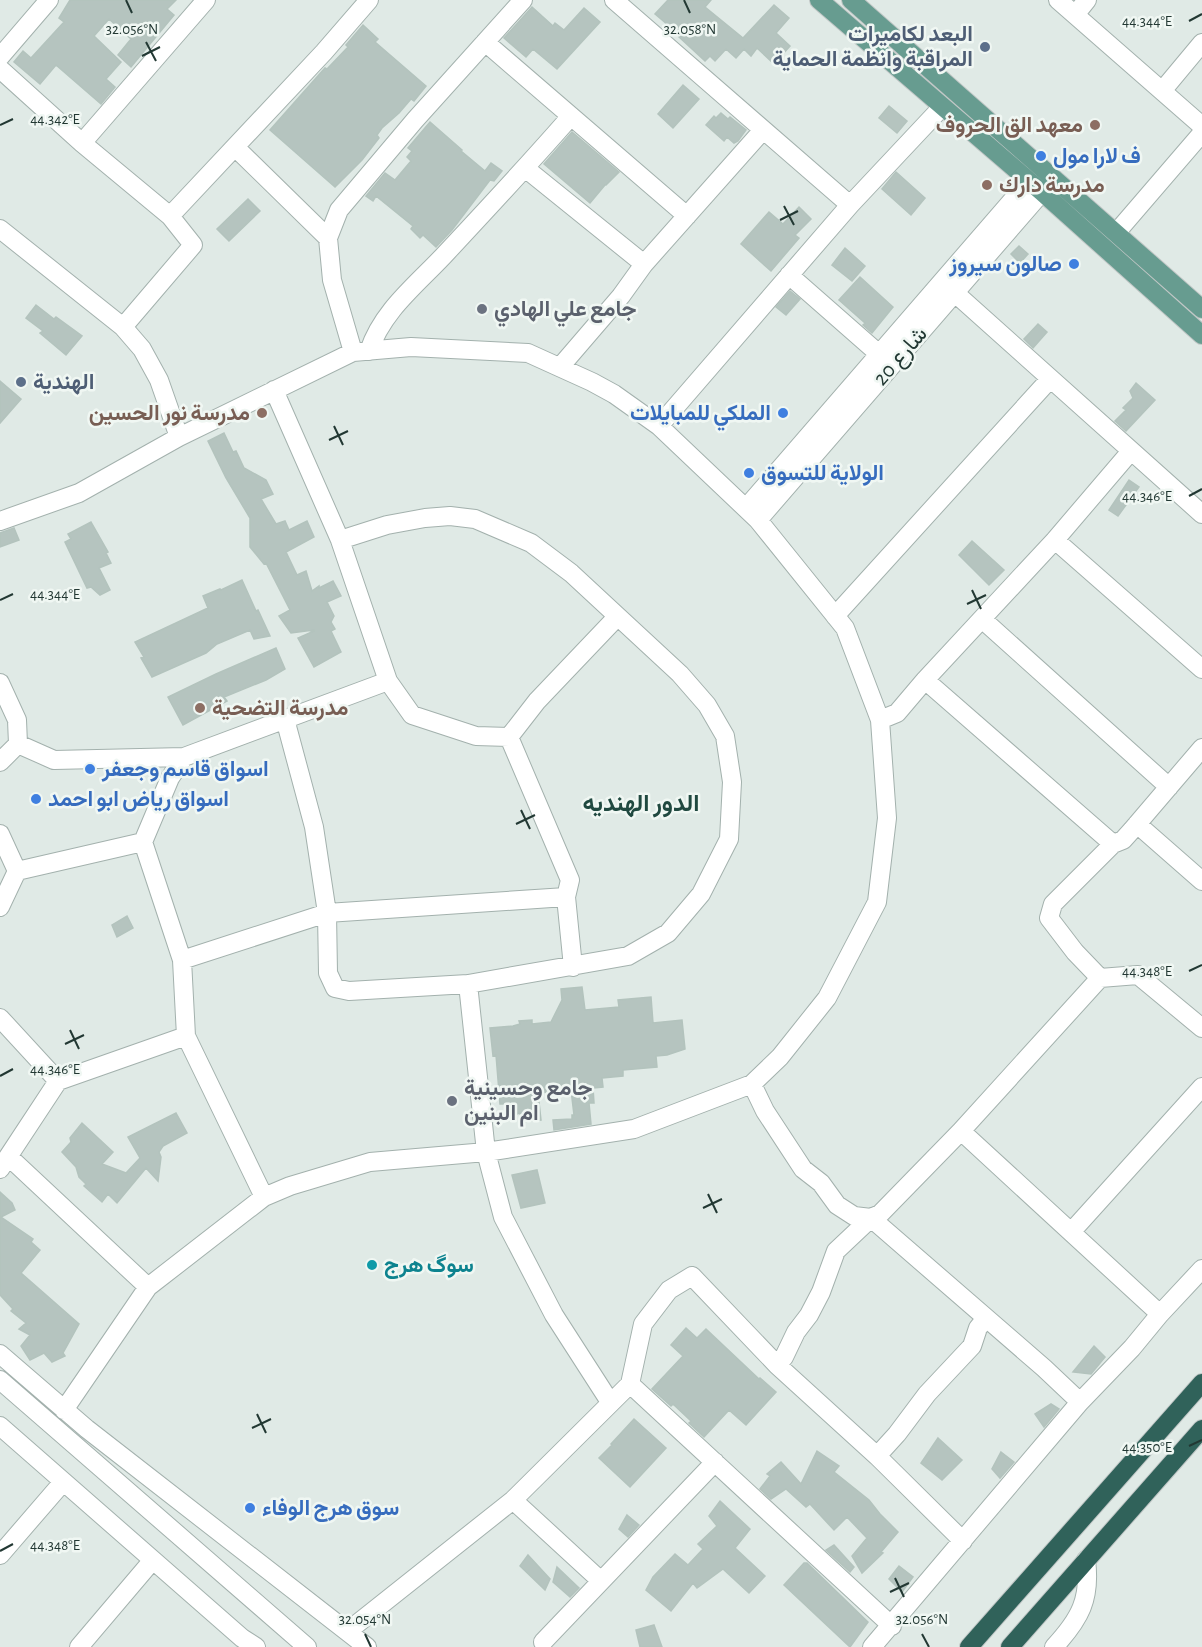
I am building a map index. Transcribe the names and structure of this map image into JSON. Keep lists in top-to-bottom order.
{
  "streets": {
    "street": ["شارع 20"]
  },
  "districts": ["الدور الهنديه"],
  "places": [
    "البعد لكاميرات المراقبة وانظمة الحماية",
    "معهد الق الحروف",
    "ف لارا مول",
    "مدرسة دارك",
    "صالون سيروز",
    "جامع علي الهادي",
    "الهندية",
    "مدرسة نور الحسين",
    "الملكي للمبايلات",
    "الولاية للتسوق",
    "مدرسة التضحية",
    "اسواق قاسم وجعفر",
    "اسواق رياض ابو احمد",
    "جامع وحسينية ام البنين",
    "سوگ هرج",
    "سوق هرج الوفاء"
  ],
  "coordinates": [
    "44.344°E",
    "32.056°N",
    "32.058°N",
    "44.342°E",
    "44.346°E",
    "44.348°E",
    "44.350°E",
    "32.054°N"
  ]
}
